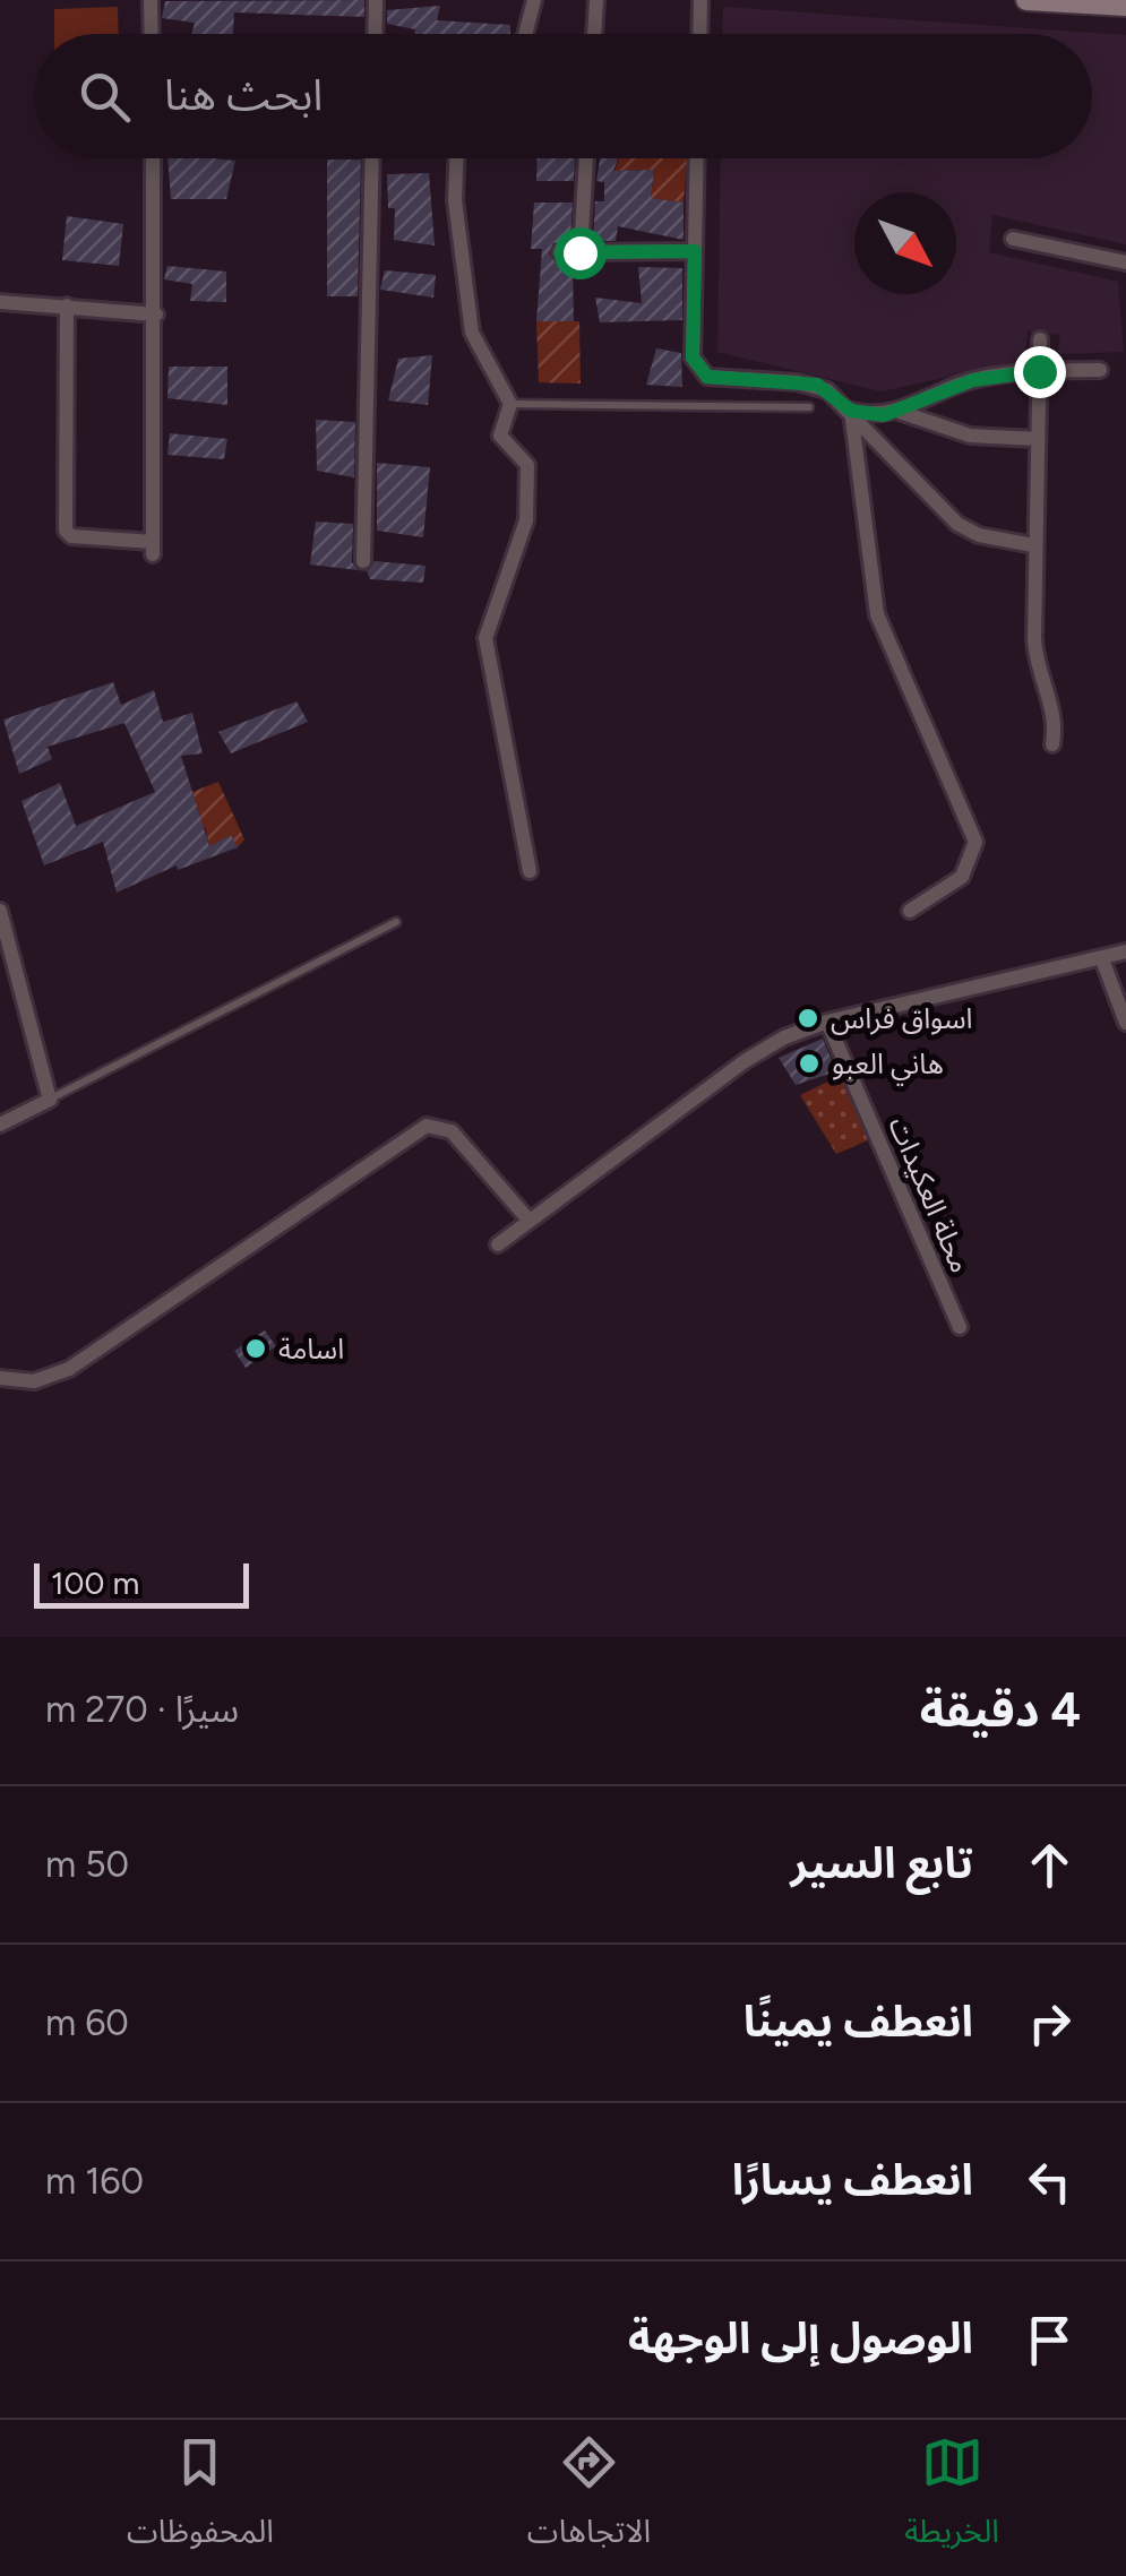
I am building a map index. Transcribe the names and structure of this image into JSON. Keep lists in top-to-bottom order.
{
  "streets": {
    "street": ["محلة العكيدات"]
  },
  "places": ["اسواق فراس", "هاني العبو", "اسامة"],
  "scale_bar": "100 m",
  "north": "bottom right",
  "page": {
    "search": "ابحث هنا",
    "scale": "100 m",
    "heading": ["4 دقيقة", "سيرًا · 270 m"],
    "list": [
      ["تابع السير", "50 m"],
      ["انعطف يمينًا", "60 m"],
      ["انعطف يسارًا", "160 m"],
      "الوصول إلى الوجهة"
    ],
    "nav": ["الخريطة", "الاتجاهات", "المحفوظات"]
  }
}
